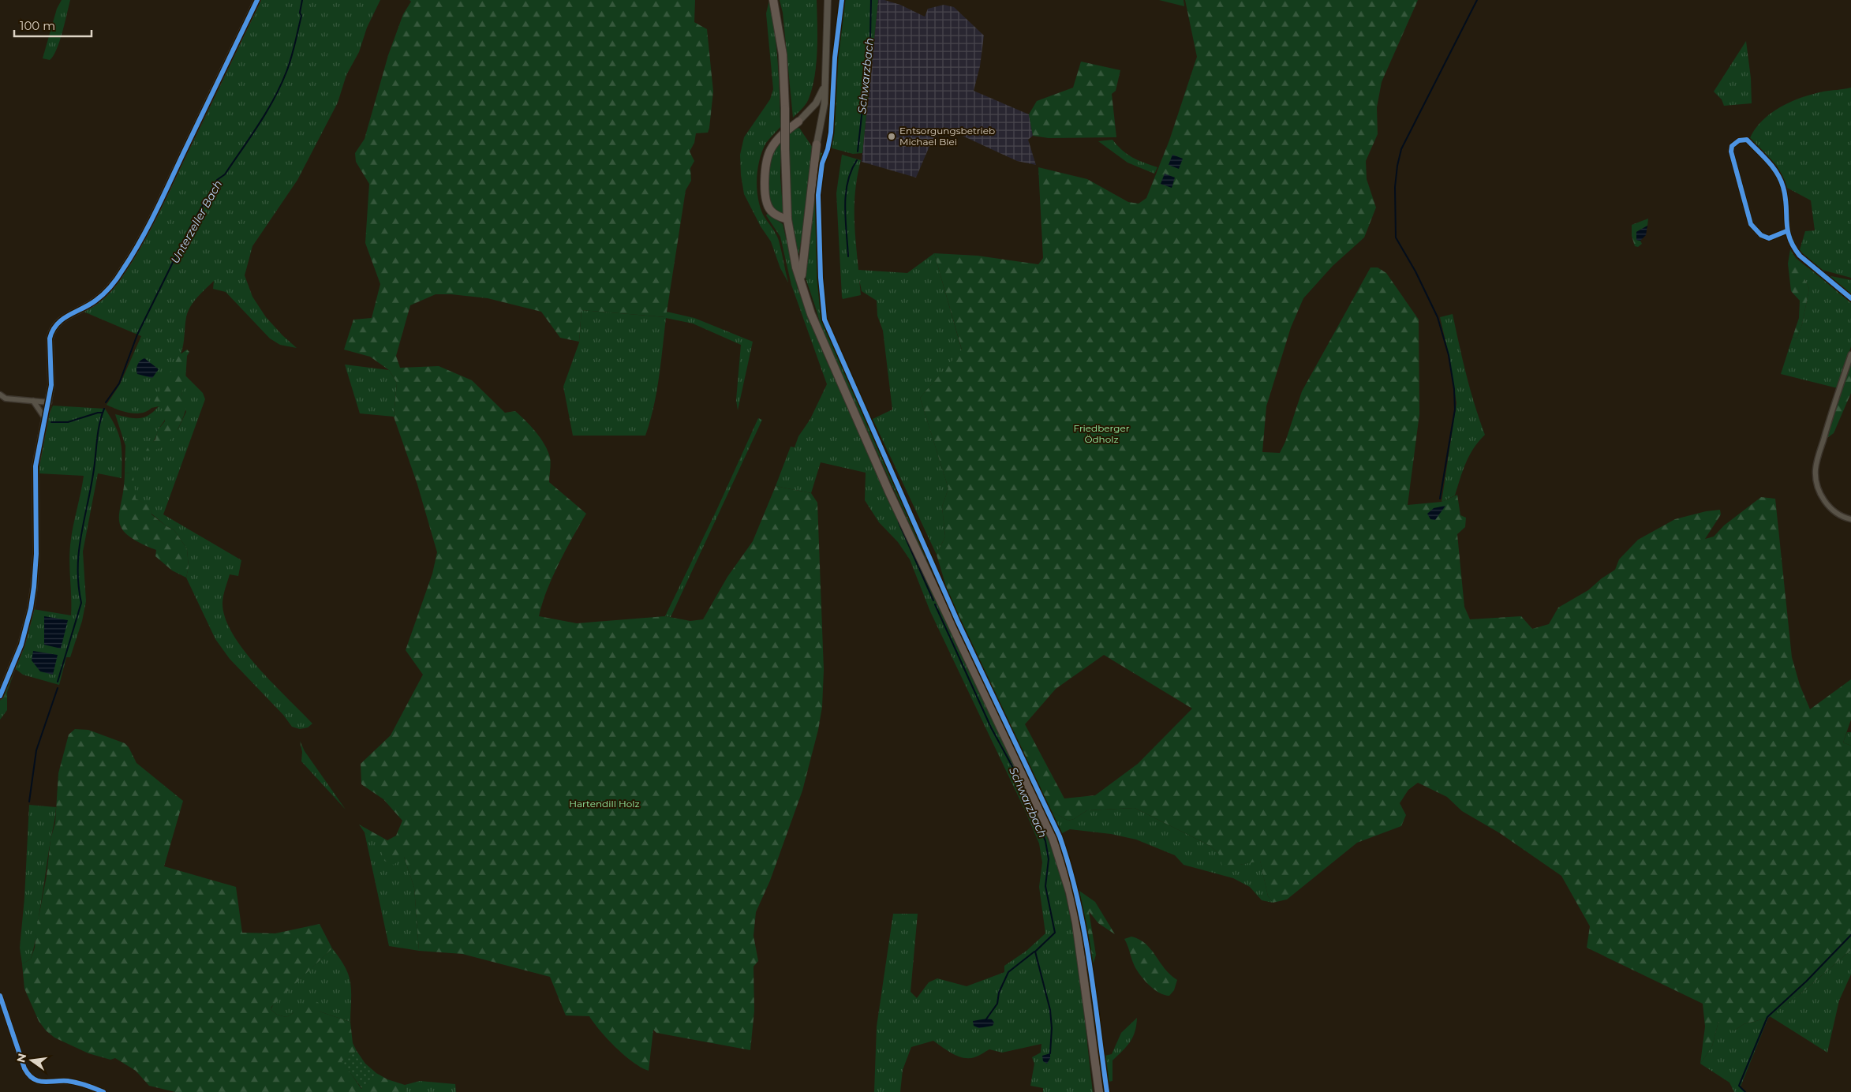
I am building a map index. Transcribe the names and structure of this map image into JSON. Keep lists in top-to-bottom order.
{
  "water": ["Schwarzbach", "Unterzeller Bach"],
  "parks": ["Friedberger Ödholz", "Hartendill Holz"],
  "places": ["Entsorgungsbetrieb Michael Blei"],
  "scale_bar": "100 m",
  "north": "left"
}
